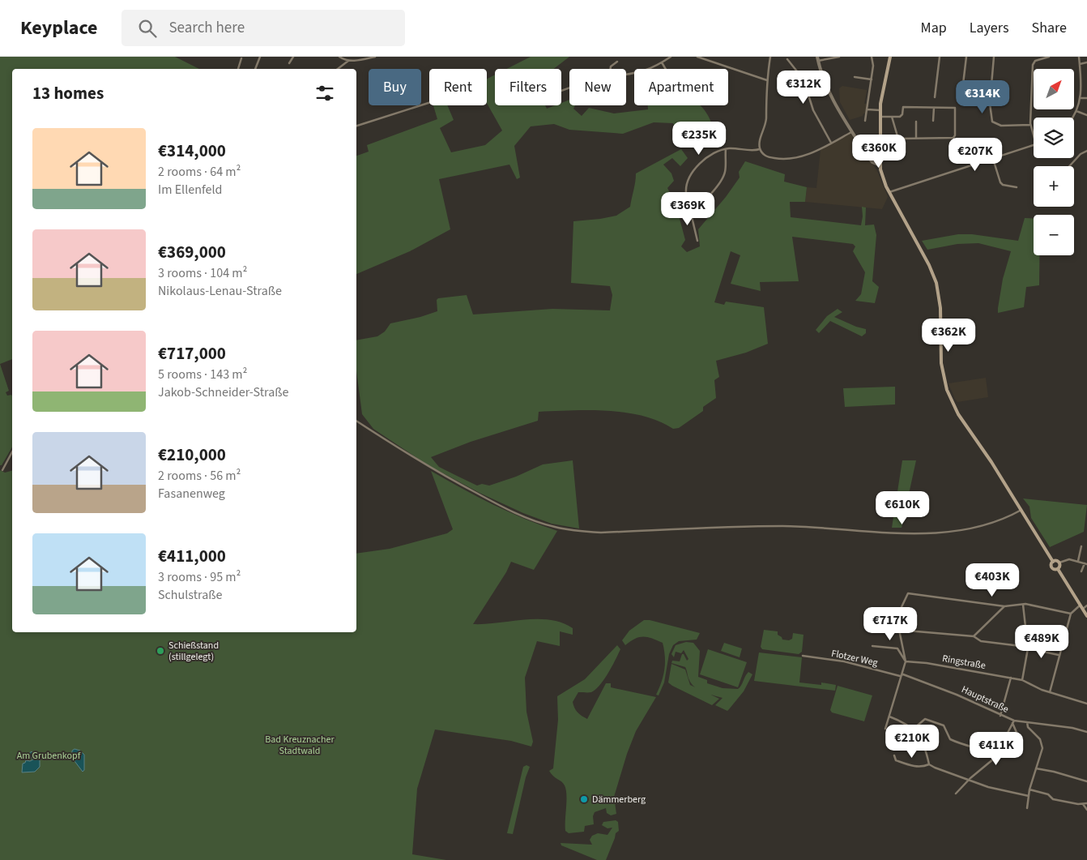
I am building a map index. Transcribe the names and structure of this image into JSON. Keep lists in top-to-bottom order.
{
  "streets": {
    "street": ["Flotzer Weg", "Ringstraße", "Hauptstraße"]
  },
  "crossings": [
    ["Flotzer Weg", "Hauptstraße"]
  ],
  "parks": ["Bad Kreuznacher Stadtwald", "Am Grubenkopf"],
  "places": ["Schießstand (stillgelegt)", "Dämmerberg"],
  "north": "top right",
  "page": {
    "header": "Keyplace",
    "search": "Search here",
    "nav": ["Map", "Layers", "Share"],
    "map_buttons": ["+", "−"],
    "chip": [
      "Buy",
      "Rent",
      "Filters",
      "New",
      "Apartment"
    ],
    "heading": "13 homes",
    "price": [
      "€312K",
      "€314K",
      "€235K",
      "€360K",
      "€207K",
      "€369K",
      "€362K",
      "€610K",
      "€403K",
      "€717K",
      "€489K",
      "€210K",
      "€411K"
    ],
    "list": [
      {
        "name": "€314,000",
        "note": "2 rooms · 64 m² · Im Ellenfeld"
      },
      {
        "name": "€369,000",
        "note": "3 rooms · 104 m² · Nikolaus-Lenau-Straße"
      },
      {
        "name": "€717,000",
        "note": "5 rooms · 143 m² · Jakob-Schneider-Straße"
      },
      {
        "name": "€210,000",
        "note": "2 rooms · 56 m² · Fasanenweg"
      },
      {
        "name": "€411,000",
        "note": "3 rooms · 95 m² · Schulstraße"
      }
    ]
  }
}
